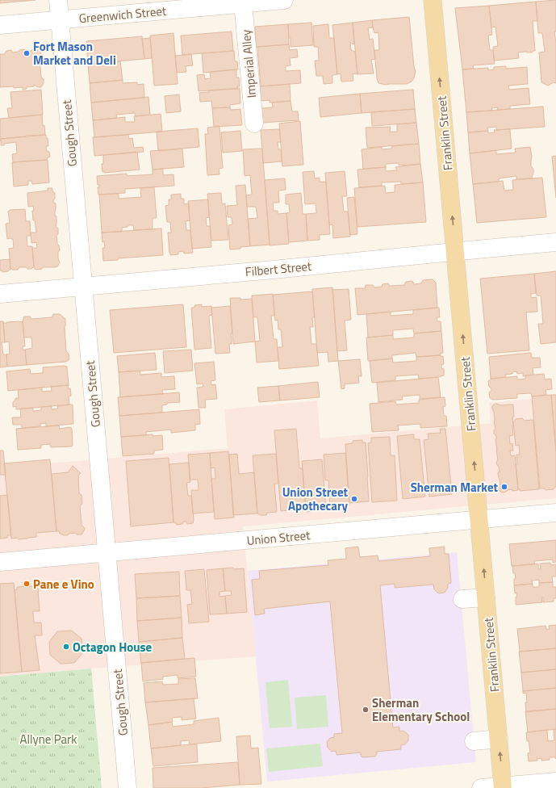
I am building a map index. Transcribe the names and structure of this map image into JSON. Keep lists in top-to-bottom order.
{
  "streets": {
    "main road": ["Franklin Street"],
    "street": [
      "Greenwich Street",
      "Imperial Alley",
      "Gough Street",
      "Filbert Street",
      "Union Street"
    ]
  },
  "crossings": [
    ["Greenwich Street", "Imperial Alley"],
    ["Greenwich Street", "Gough Street"],
    ["Gough Street", "Filbert Street"],
    ["Gough Street", "Union Street"],
    ["Franklin Street", "Filbert Street"],
    ["Franklin Street", "Union Street"]
  ],
  "one_way": ["Franklin Street"],
  "parks": ["Allyne Park"],
  "places": [
    "Fort Mason Market and Deli",
    "Sherman Market",
    "Union Street Apothecary",
    "Pane e Vino",
    "Octagon House",
    "Sherman Elementary School"
  ]
}
